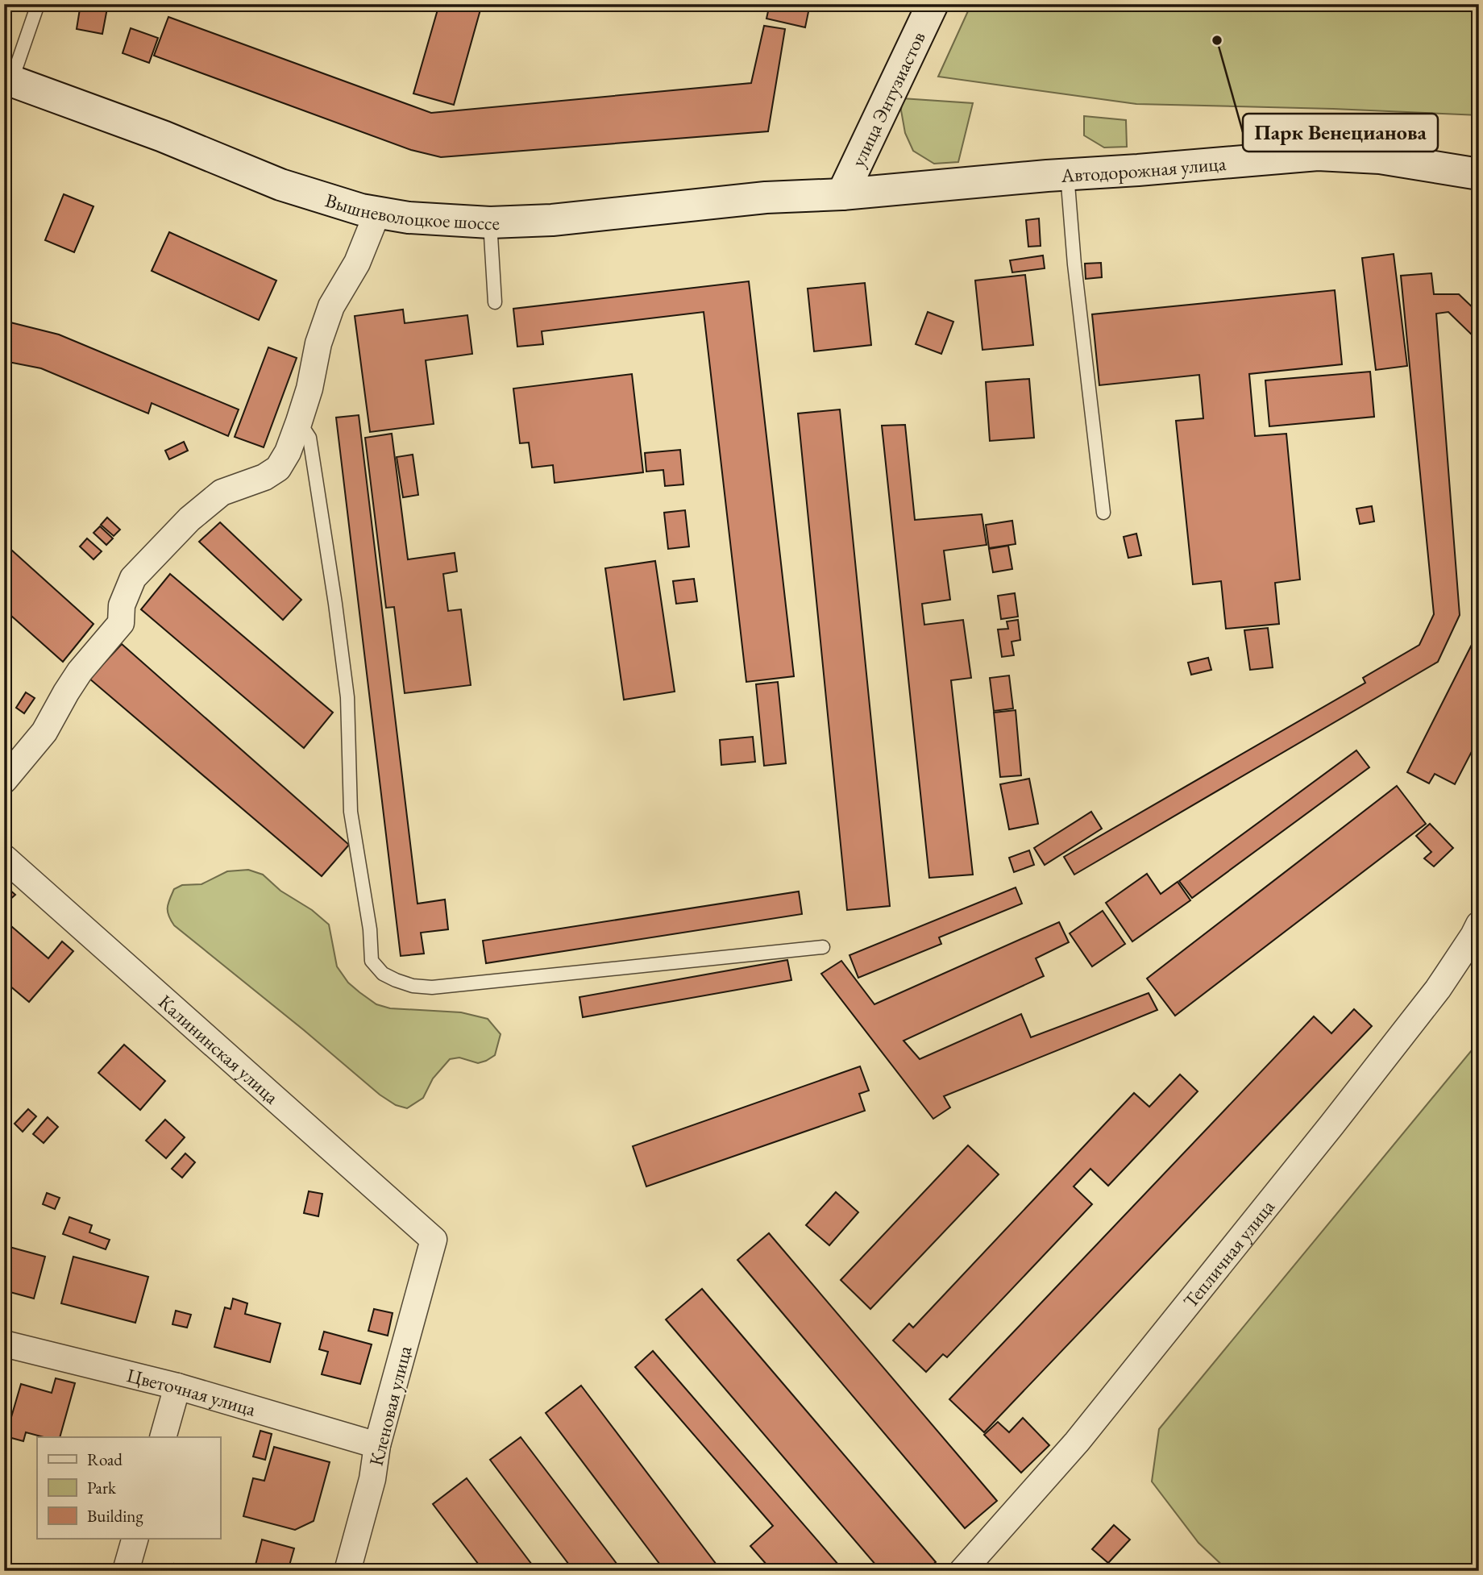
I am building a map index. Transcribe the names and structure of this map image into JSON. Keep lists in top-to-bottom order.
{
  "streets": {
    "main road": ["улица Энтузиастов", "Автодорожная улица", "Вышневолоцкое шоссе"],
    "street": [
      "Калининская улица",
      "Тепличная улица",
      "Цветочная улица",
      "Кленовая улица"
    ]
  },
  "crossings": [
    ["улица Энтузиастов", "Автодорожная улица"],
    ["улица Энтузиастов", "Вышневолоцкое шоссе"],
    ["Автодорожная улица", "Вышневолоцкое шоссе"],
    ["Калининская улица", "Кленовая улица"],
    ["Цветочная улица", "Кленовая улица"]
  ],
  "places": ["Парк Венецианова"],
  "legend": ["Road", "Park", "Building"]
}
